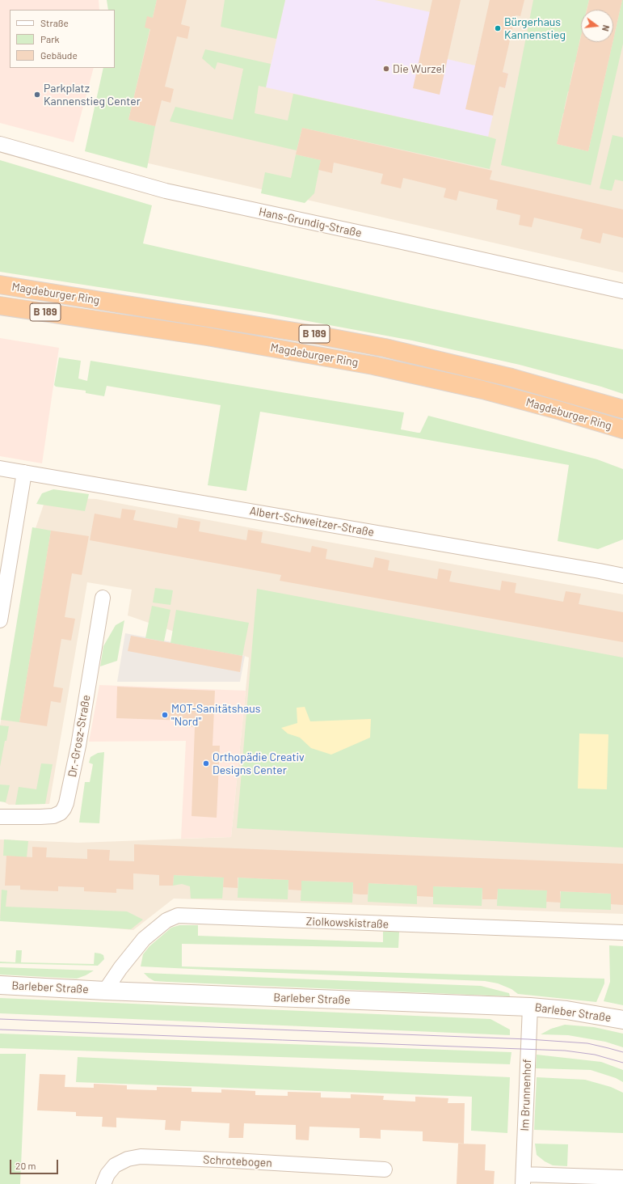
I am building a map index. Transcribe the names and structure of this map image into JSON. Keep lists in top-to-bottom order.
{
  "streets": {
    "highway": ["Magdeburger Ring", "B 189"],
    "street": [
      "Hans-Grundig-Straße",
      "Albert-Schweitzer-Straße",
      "Dr.-Grosz-Straße",
      "Ziolkowskistraße",
      "Barleber Straße",
      "Im Brunnenhof",
      "Schrotebogen"
    ]
  },
  "crossings": [
    ["Ziolkowskistraße", "Barleber Straße"],
    ["Barleber Straße", "Im Brunnenhof"]
  ],
  "places": [
    "Bürgerhaus Kannenstieg",
    "Die Wurzel",
    "Parkplatz Kannenstieg Center",
    "MOT-Sanitätshaus \"Nord\"",
    "Orthopädie Creativ Designs Center"
  ],
  "legend": ["Straße", "Park", "Gebäude"],
  "scale_bar": "20 m",
  "north": "right"
}
